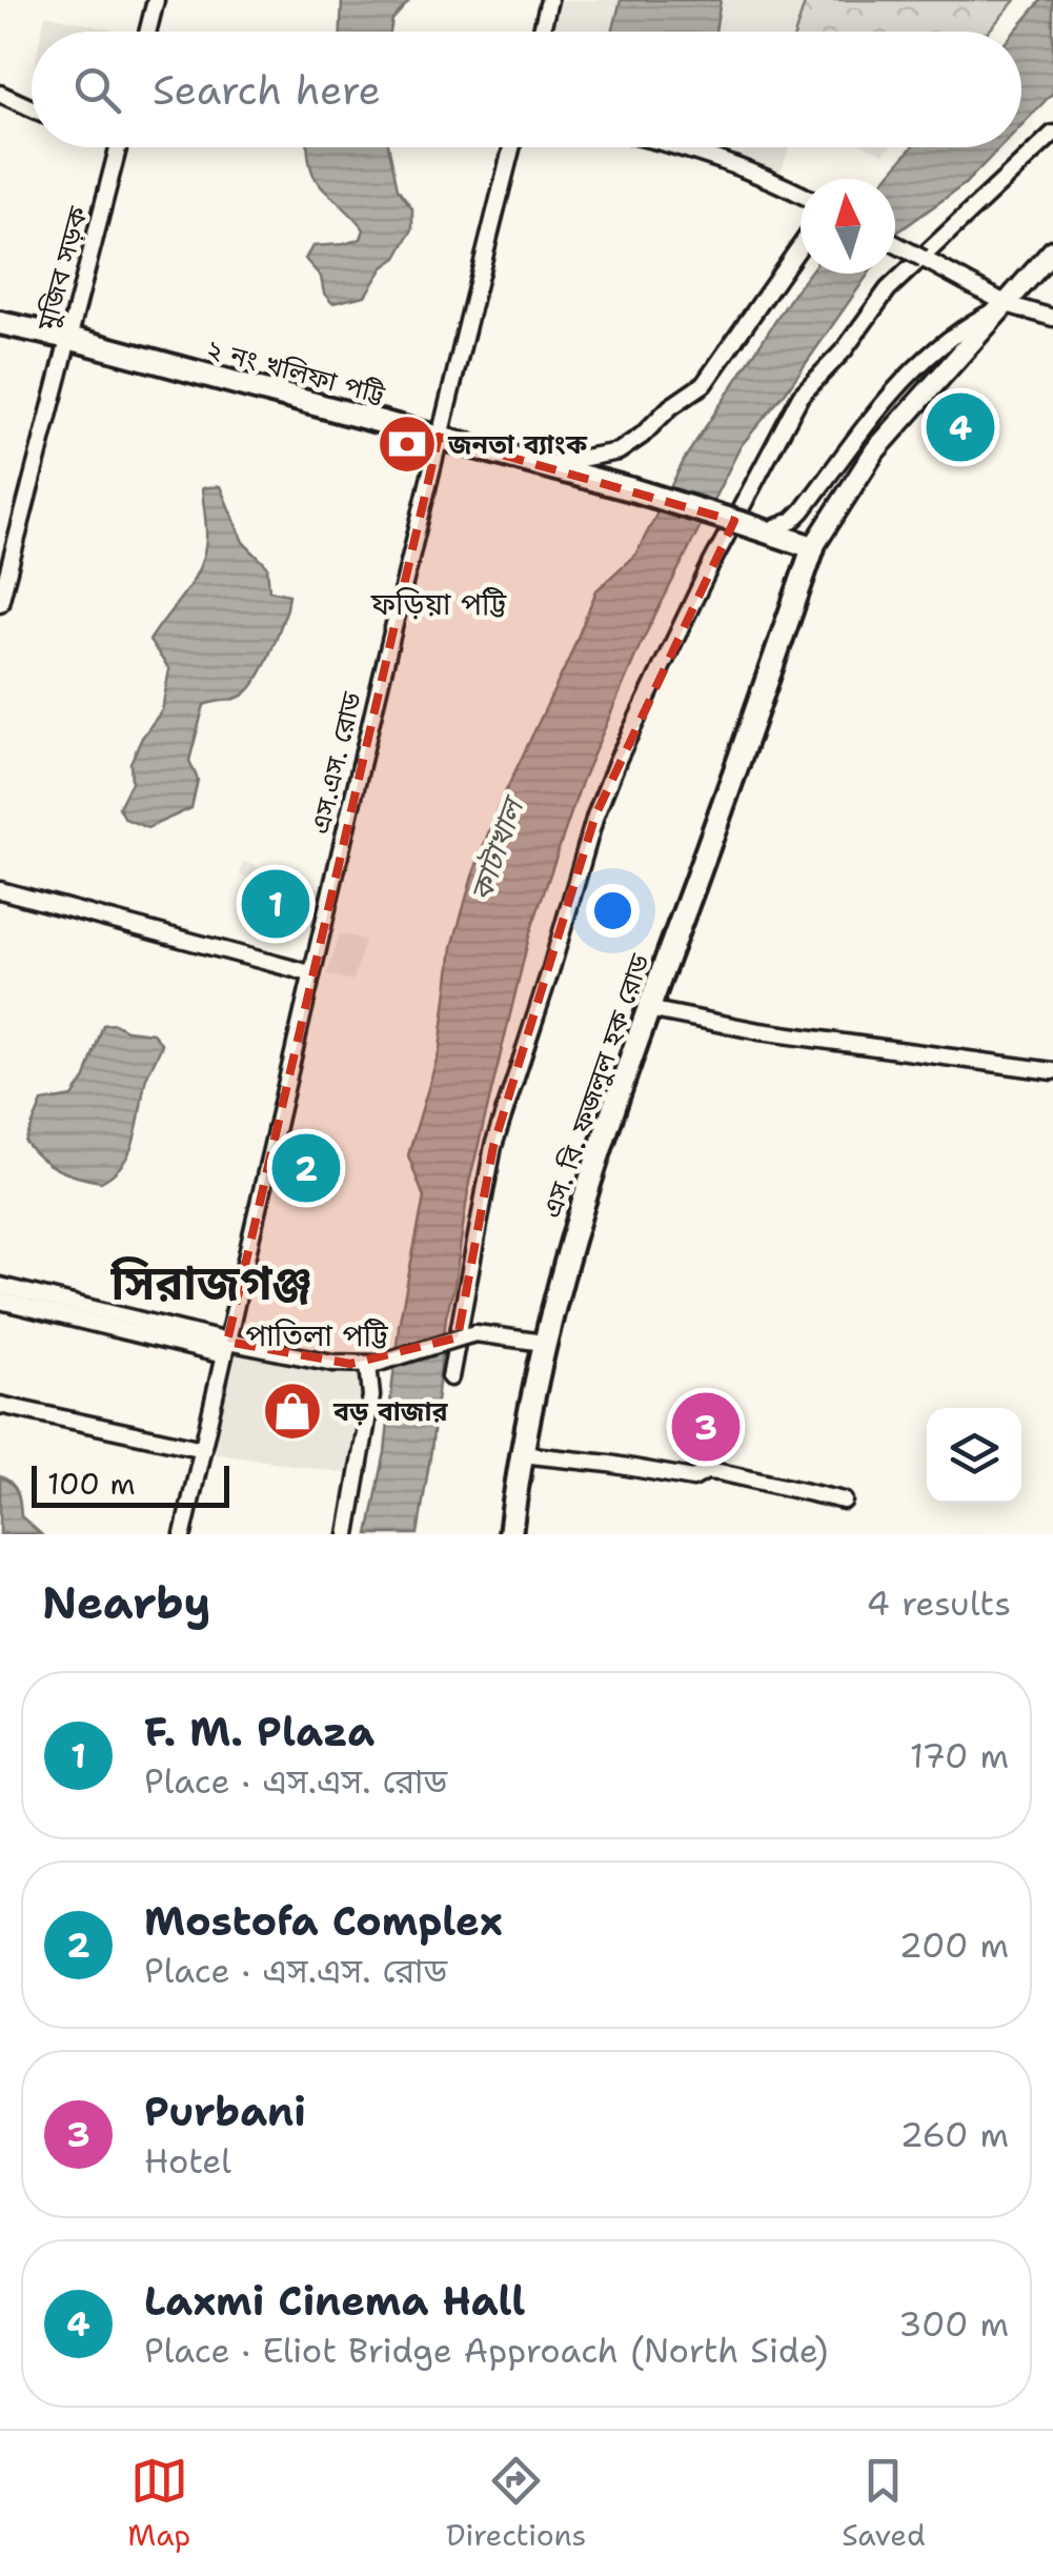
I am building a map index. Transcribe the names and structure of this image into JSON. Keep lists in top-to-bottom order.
{
  "streets": {
    "main road": ["২ নং খলিফা পট্টি", "এস. বি. ফজলুল হক রোড"],
    "street": ["মুজিব সড়ক", "এস.এস. রোড"]
  },
  "crossings": [
    ["মুজিব সড়ক", "২ নং খলিফা পট্টি"],
    ["২ নং খলিফা পট্টি", "এস.এস. রোড"],
    ["২ নং খলিফা পট্টি", "এস. বি. ফজলুল হক রোড"]
  ],
  "districts": ["ফড়িয়া পট্টি", "সিরাজগঞ্জ", "পাতিলা পট্টি"],
  "water": ["কাটাখাল"],
  "places": {
    "bank": ["জনতা ব্যাংক"],
    "shop": ["বড় বাজার"]
  },
  "scale_bar": "100 m",
  "north": "top",
  "page": {
    "search": "Search here",
    "pins": [
      "4",
      "1",
      "2",
      "3"
    ],
    "scale": "100 m",
    "heading": ["Nearby", "4 results"],
    "list": [
      {
        "mark": "1",
        "name": "F. M. Plaza",
        "note": "Place · এস.এস. রোড",
        "value": "170 m"
      },
      {
        "mark": "2",
        "name": "Mostofa Complex",
        "note": "Place · এস.এস. রোড",
        "value": "200 m"
      },
      {
        "mark": "3",
        "name": "Purbani",
        "note": "Hotel",
        "value": "260 m"
      },
      {
        "mark": "4",
        "name": "Laxmi Cinema Hall",
        "note": "Place · Eliot Bridge Approach (North Side)",
        "value": "300 m"
      }
    ],
    "nav": ["Map", "Directions", "Saved"]
  }
}
